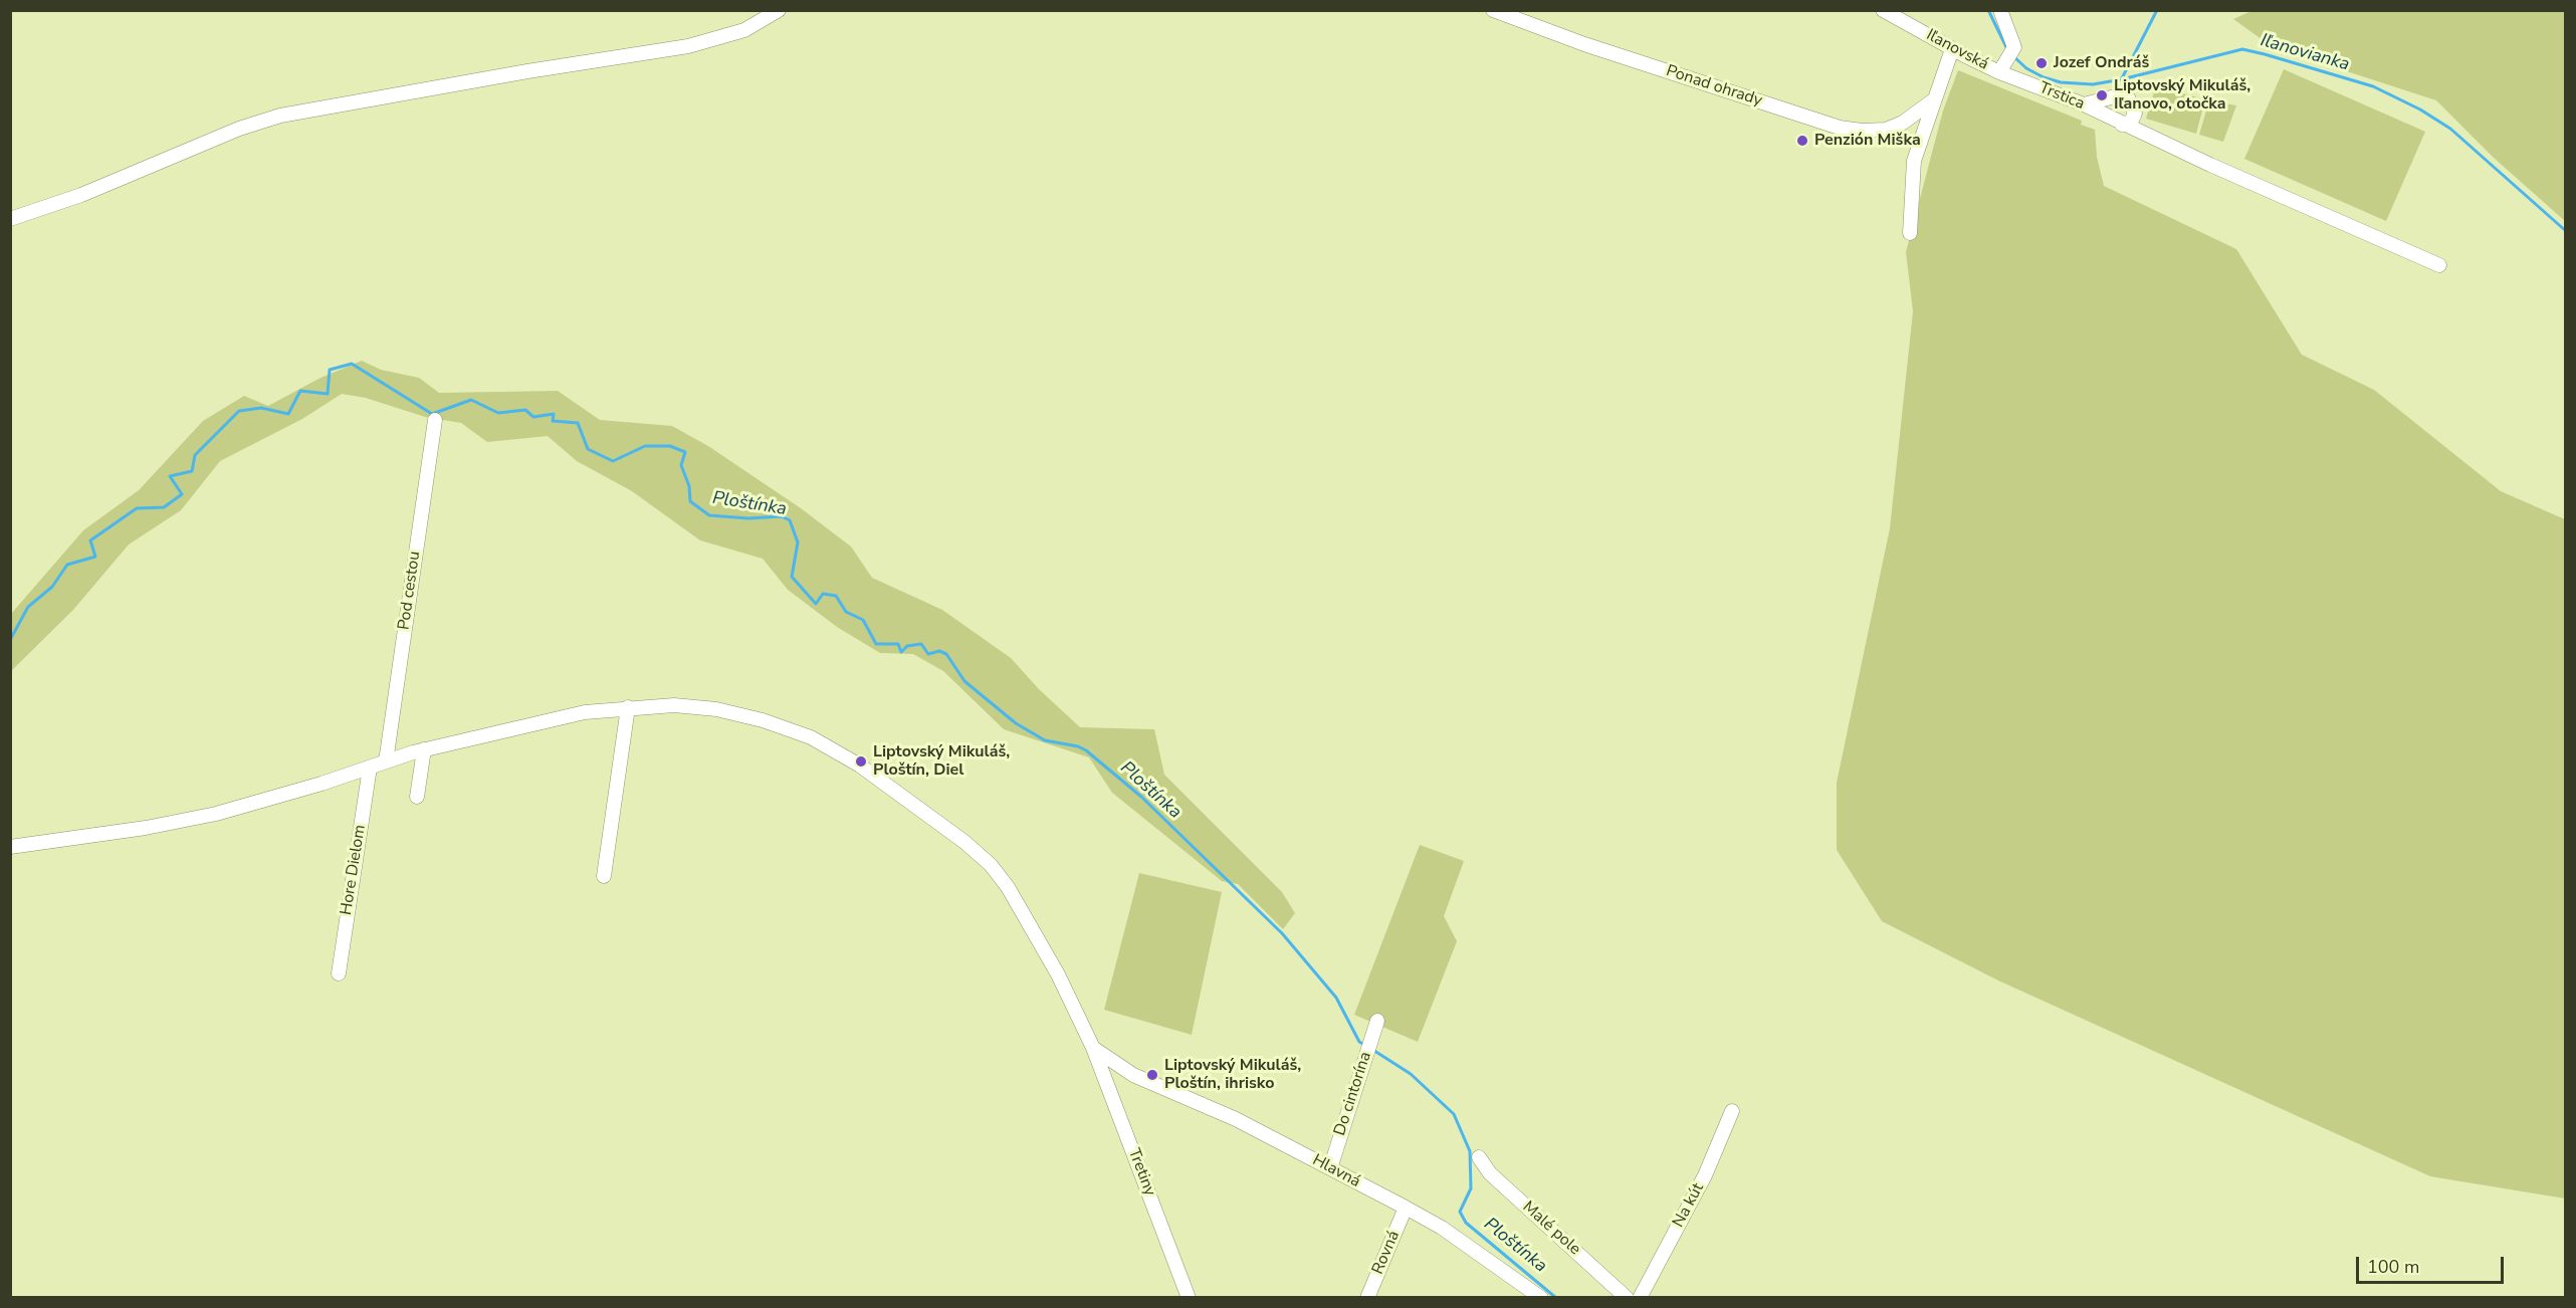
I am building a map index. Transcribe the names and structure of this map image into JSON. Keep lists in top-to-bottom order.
{
  "streets": {
    "street": [
      "Iľanovská",
      "Ponad ohrady",
      "Trstica",
      "Pod cestou",
      "Hore Dielom",
      "Do cintorína",
      "Hlavná",
      "Tretiny",
      "Na kút",
      "Malé pole",
      "Rovná"
    ]
  },
  "crossings": [
    ["Iľanovská", "Trstica"],
    ["Pod cestou", "Tretiny"],
    ["Hore Dielom", "Tretiny"],
    ["Do cintorína", "Hlavná"],
    ["Hlavná", "Tretiny"],
    ["Hlavná", "Rovná"]
  ],
  "water": ["Iľanovianka", "Ploštínka"],
  "places": [
    "Jozef Ondráš",
    "Liptovský Mikuláš, Iľanovo, otočka",
    "Penzión Miška",
    "Liptovský Mikuláš, Ploštín, Diel",
    "Liptovský Mikuláš, Ploštín, ihrisko"
  ],
  "scale_bar": "100 m"
}
